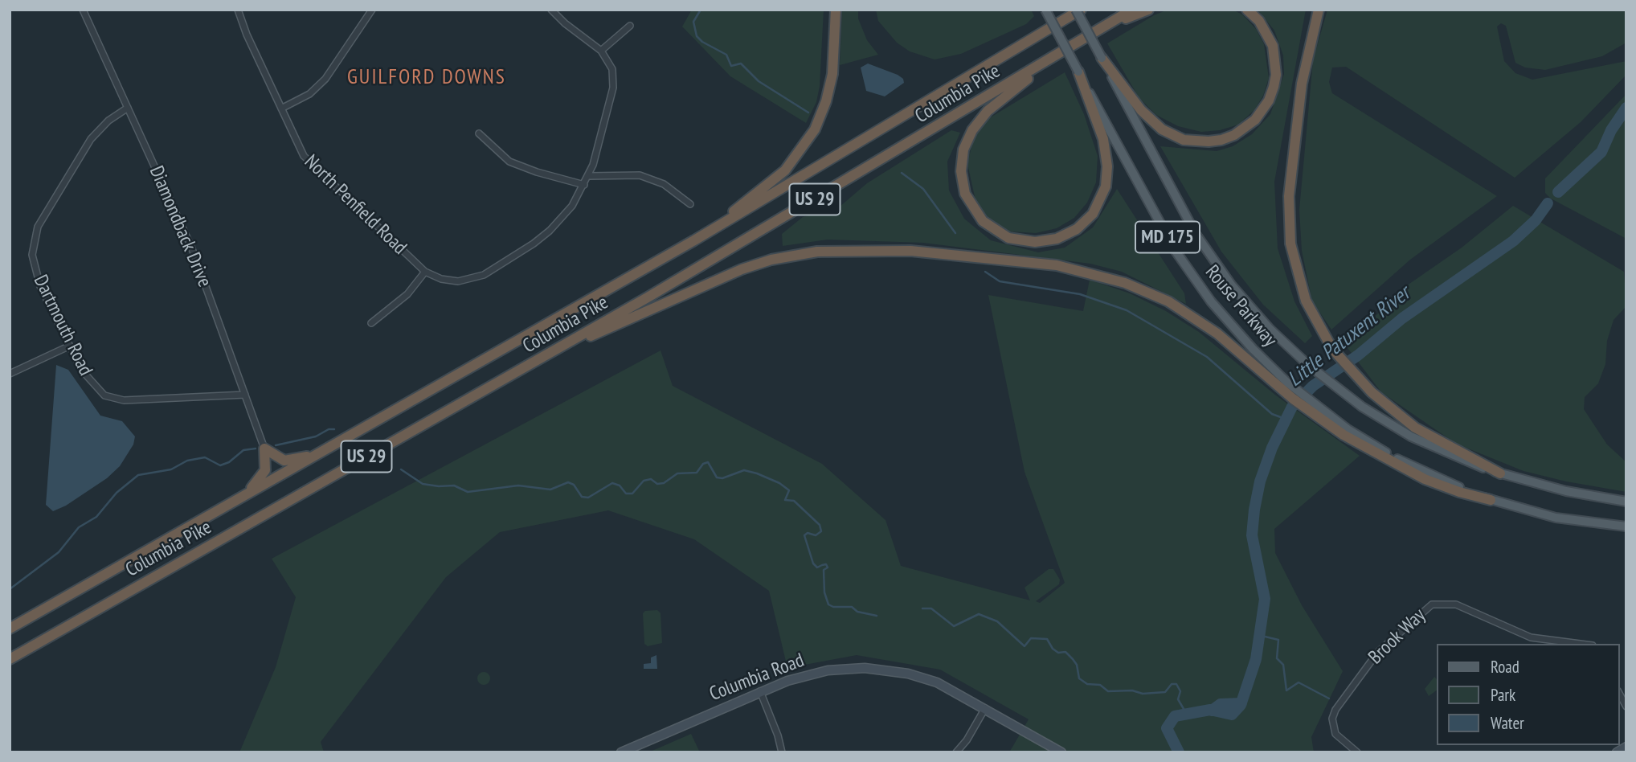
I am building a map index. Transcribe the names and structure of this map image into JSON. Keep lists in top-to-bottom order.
{
  "streets": {
    "highway": ["Columbia Pike", "US 29"],
    "main road": ["MD 175", "Rouse Parkway", "Columbia Road"],
    "street": [
      "North Penfield Road",
      "Diamondback Drive",
      "Dartmouth Road",
      "Brook Way"
    ]
  },
  "crossings": [
    ["Diamondback Drive", "Dartmouth Road"]
  ],
  "districts": ["GUILFORD DOWNS"],
  "water": ["Little Patuxent River"],
  "legend": ["Road", "Park", "Water"]
}
